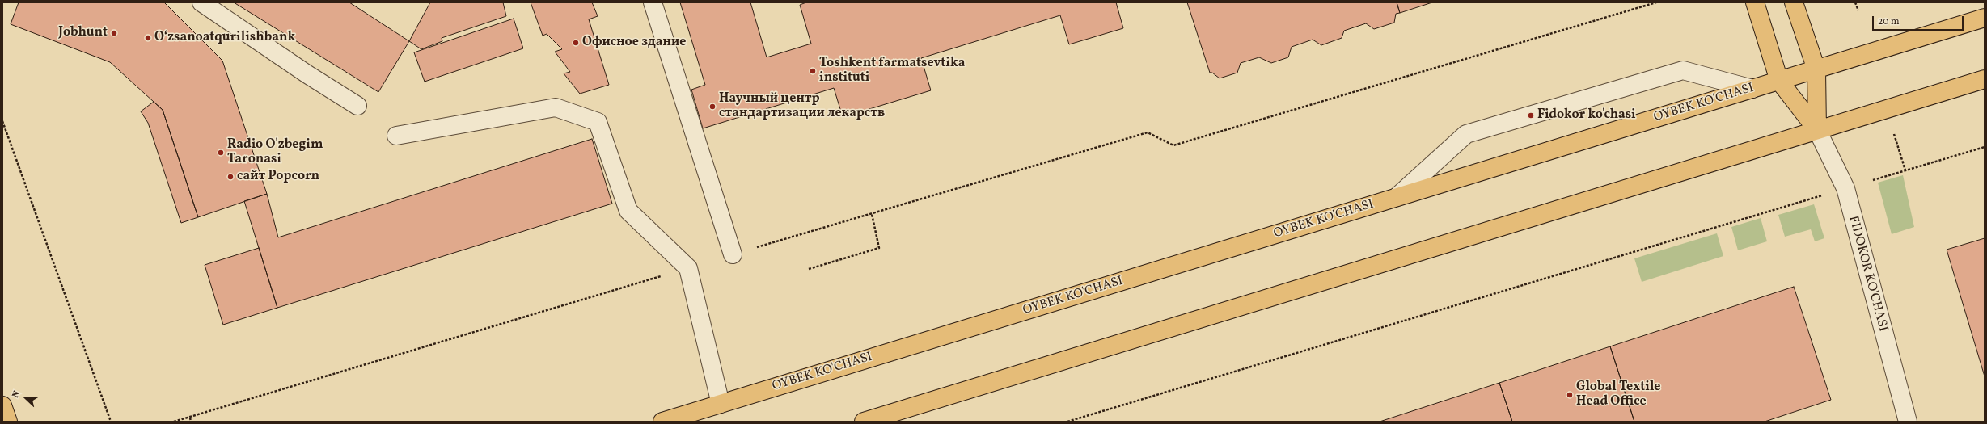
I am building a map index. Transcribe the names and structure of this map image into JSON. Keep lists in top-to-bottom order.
{
  "streets": {
    "main road": ["OYBEK KO'CHASI", "FIDOKOR KO'CHASI"]
  },
  "crossings": [
    ["OYBEK KO'CHASI", "FIDOKOR KO'CHASI"]
  ],
  "places": [
    "Jobhunt",
    "Oʻzsanoatqurilishbank",
    "Офисное здание",
    "Toshkent farmatsevtika instituti",
    "Научный центр стандартизации лекарств",
    "Fidokor ko'chasi",
    "Radio O'zbegim Taronasi",
    "сайт Popcorn",
    "Global Textile Head Office"
  ],
  "scale_bar": "20 m",
  "north": "left"
}
